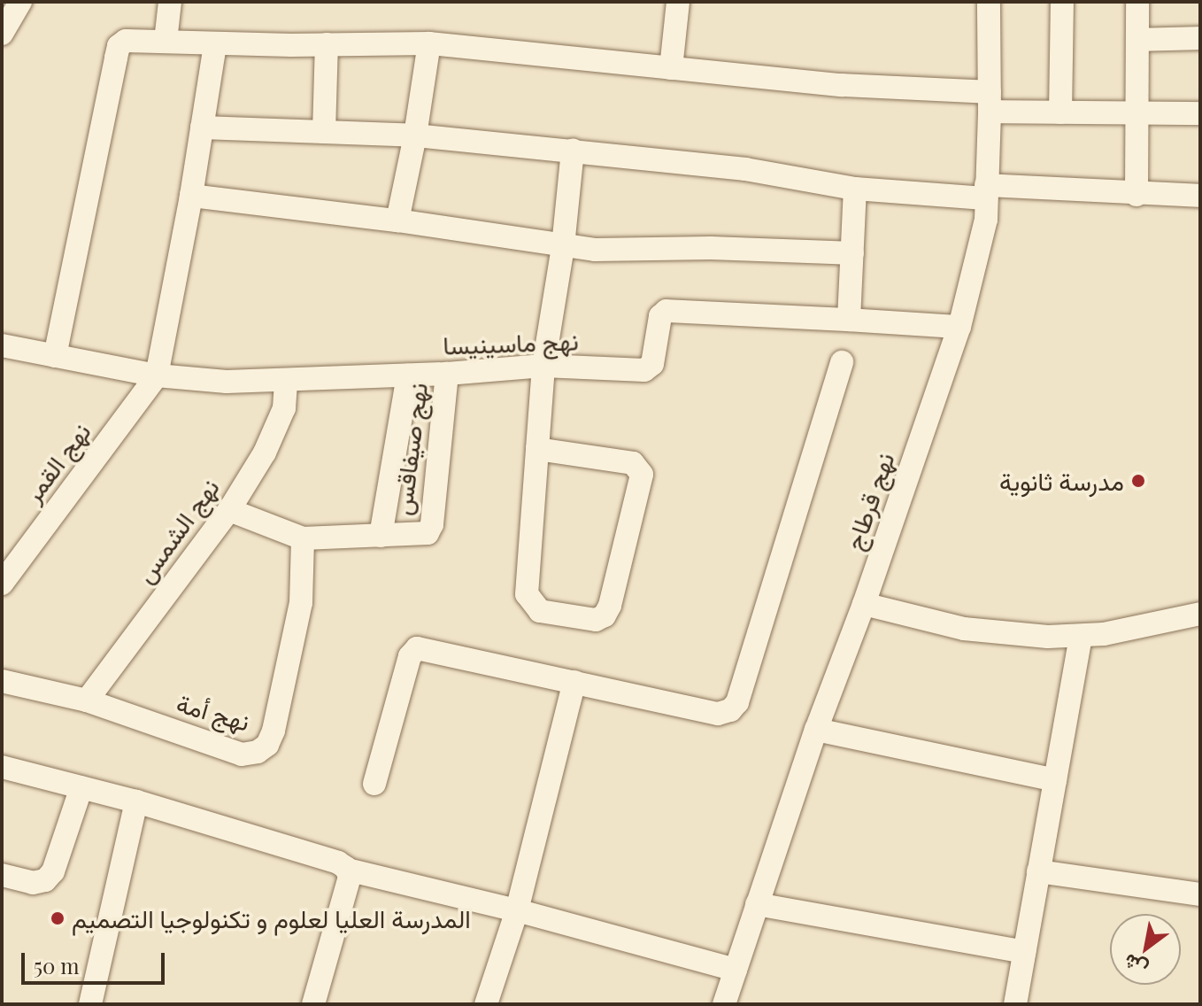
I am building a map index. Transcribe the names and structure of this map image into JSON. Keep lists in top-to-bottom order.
{
  "streets": {
    "street": [
      "نهج ماسينيسا",
      "نهج صيفاقس",
      "نهج القمر",
      "نهج قرطاج",
      "نهج الشمس",
      "نهج أمة"
    ]
  },
  "crossings": [
    ["نهج ماسينيسا", "نهج صيفاقس"],
    ["نهج ماسينيسا", "نهج القمر"],
    ["نهج ماسينيسا", "نهج الشمس"],
    ["نهج صيفاقس", "نهج الشمس"],
    ["نهج صيفاقس", "نهج أمة"],
    ["نهج الشمس", "نهج أمة"]
  ],
  "places": ["مدرسة ثانوية", "المدرسة العليا لعلوم و تكنولوجيا التصميم"],
  "scale_bar": "50 m",
  "north": "bottom left"
}
